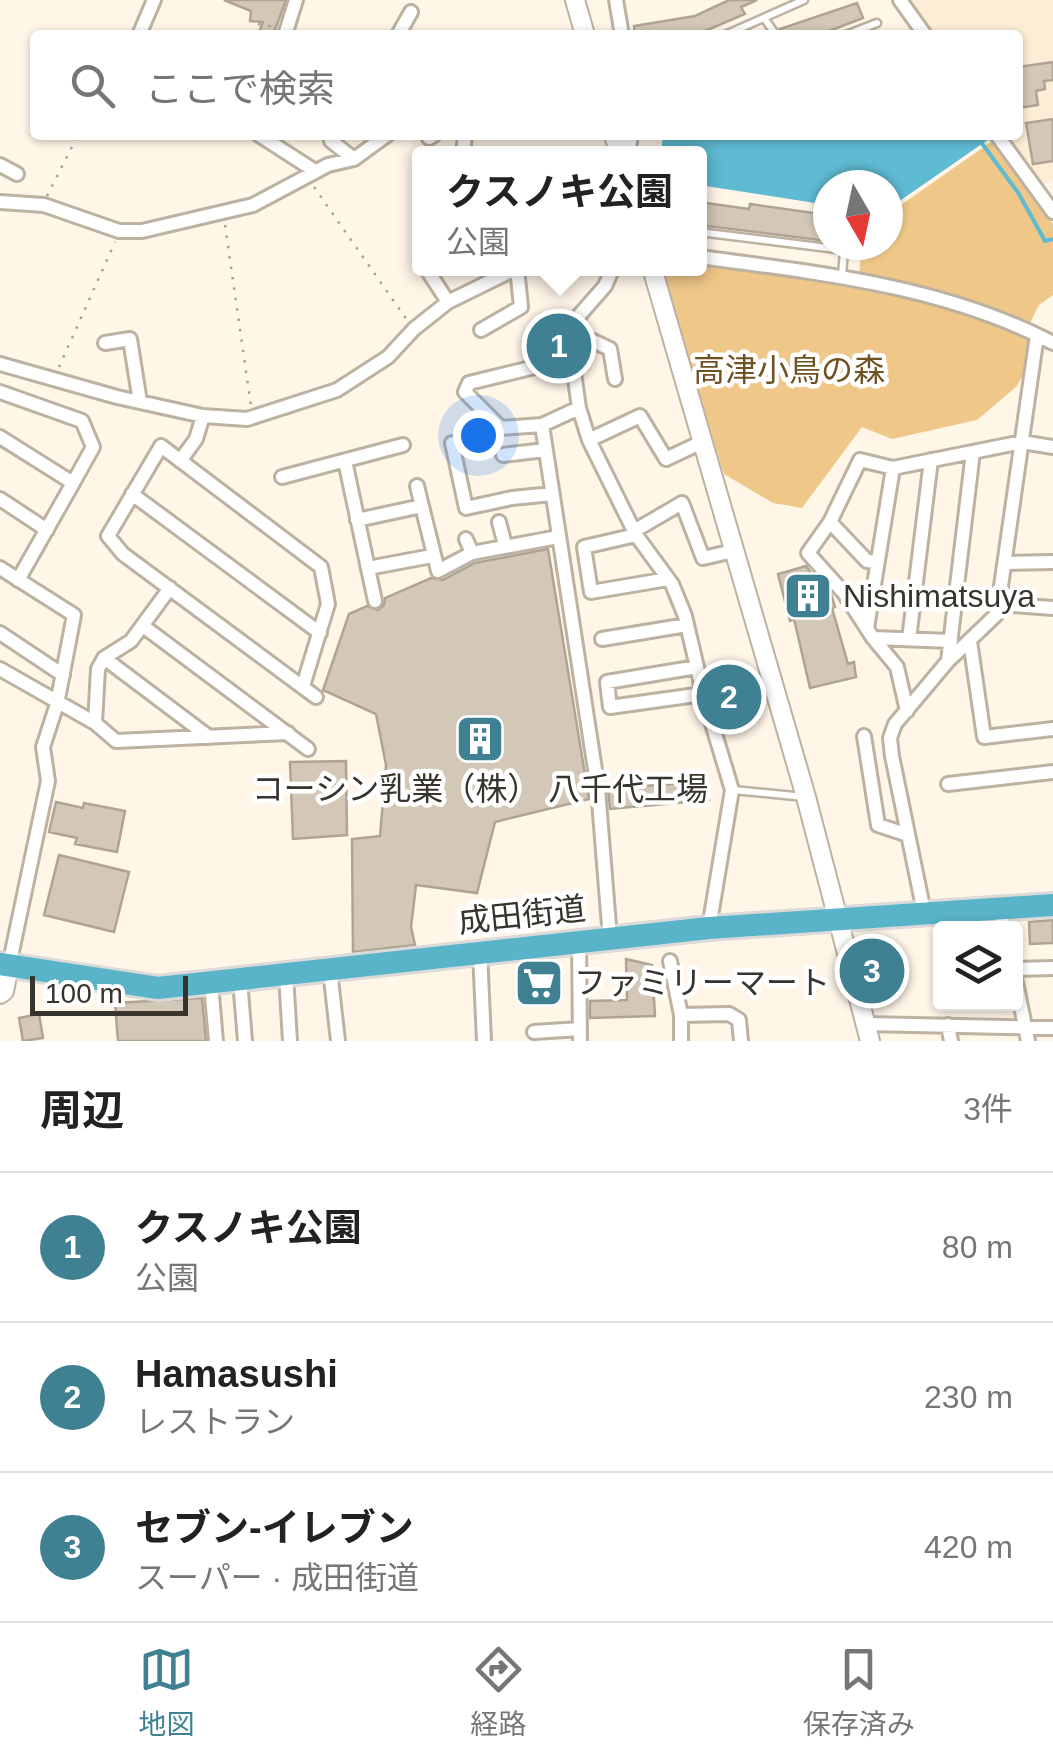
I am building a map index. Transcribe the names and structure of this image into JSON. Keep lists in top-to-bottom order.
{
  "streets": {
    "highway": ["成田街道"]
  },
  "parks": ["高津小鳥の森"],
  "places": {
    "building": ["Nishimatsuya", "コーシン乳業（株） 八千代工場"],
    "supermarket": ["ファミリーマート"]
  },
  "scale_bar": "100 m",
  "north": "bottom",
  "page": {
    "search": "ここで検索",
    "popup": ["クスノキ公園", "公園"],
    "pins": ["1", "2", "3"],
    "scale": "100 m",
    "heading": ["周辺", "3件"],
    "list": [
      {
        "mark": "1",
        "name": "クスノキ公園",
        "note": "公園",
        "value": "80 m"
      },
      {
        "mark": "2",
        "name": "Hamasushi",
        "note": "レストラン",
        "value": "230 m"
      },
      {
        "mark": "3",
        "name": "セブン-イレブン",
        "note": "スーパー · 成田街道",
        "value": "420 m"
      }
    ],
    "nav": ["地図", "経路", "保存済み"]
  }
}
